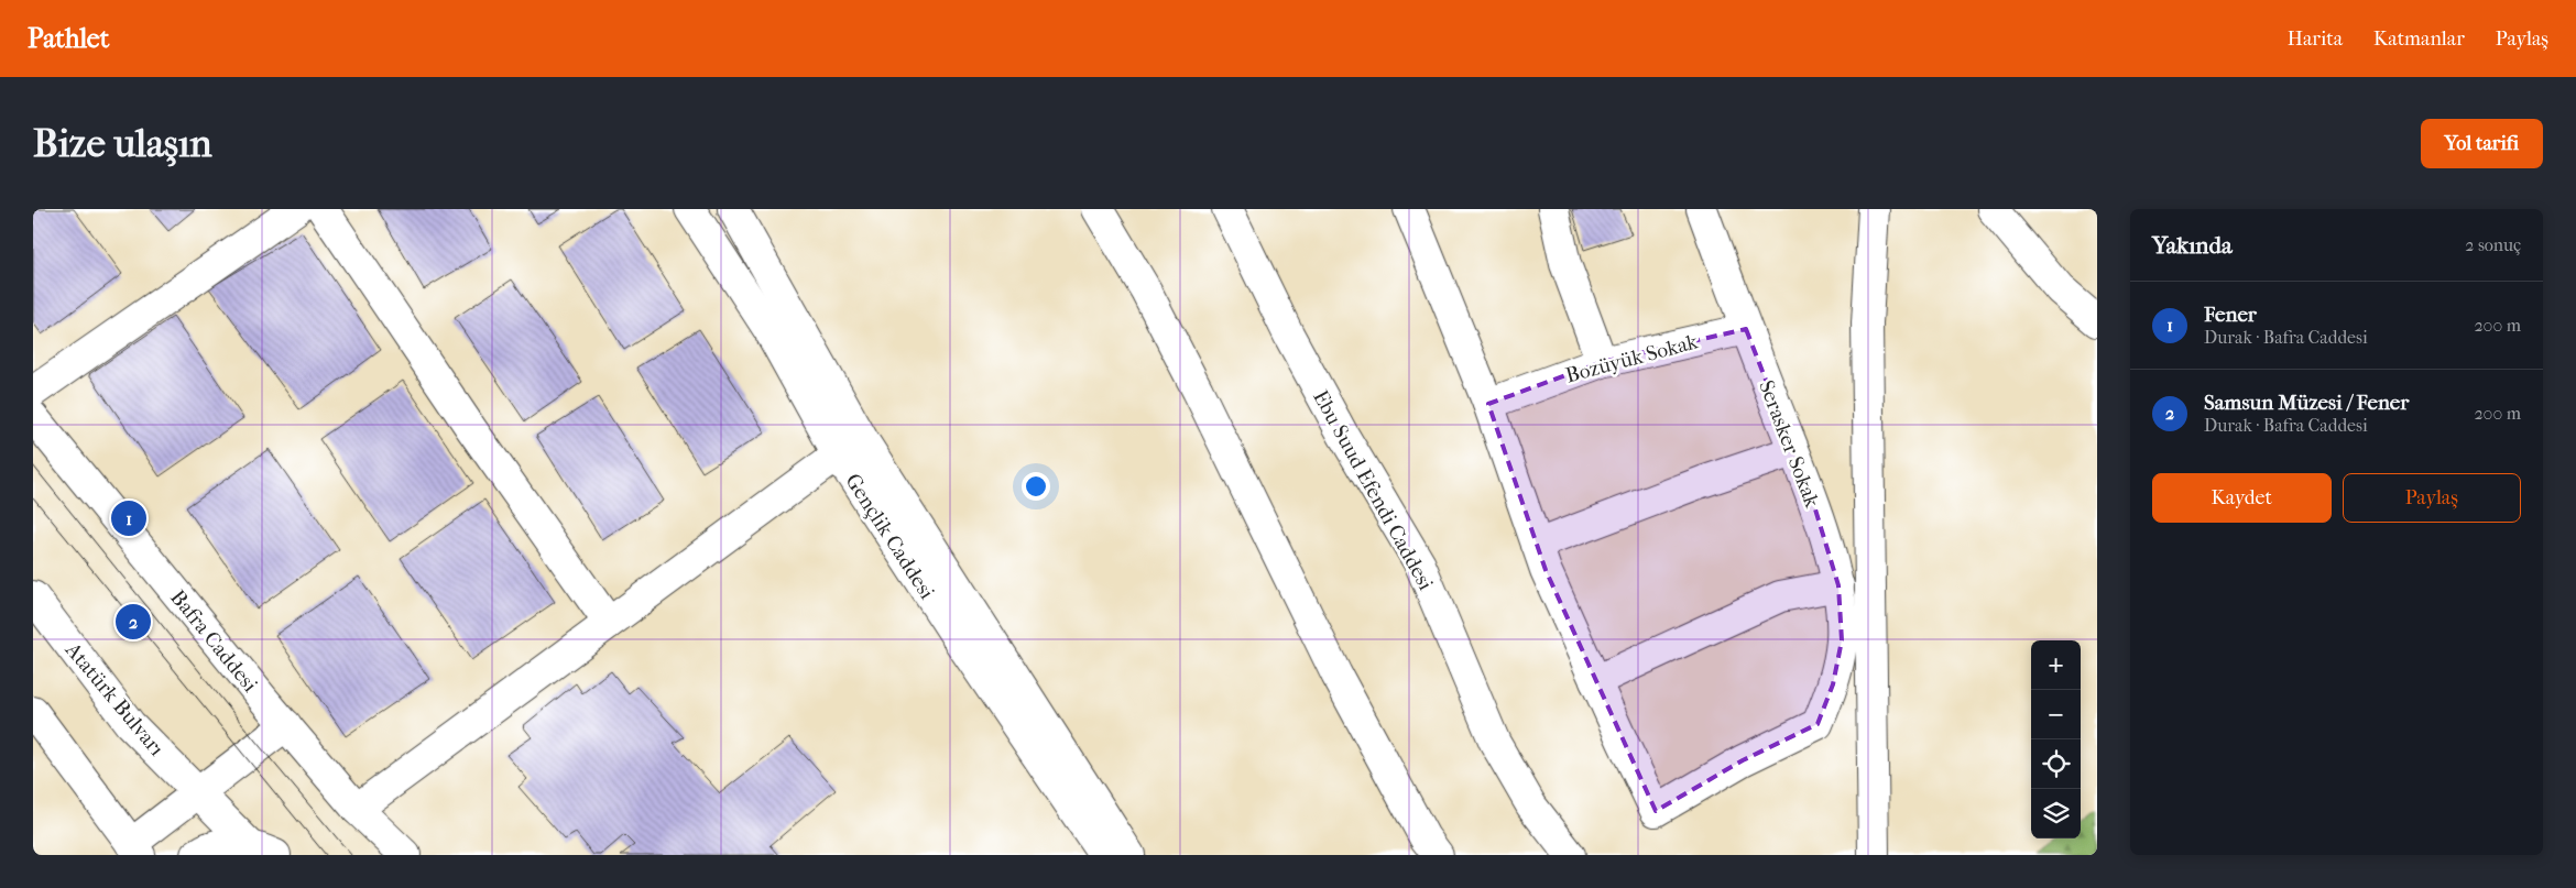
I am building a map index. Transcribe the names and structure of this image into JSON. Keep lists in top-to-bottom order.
{
  "streets": {
    "street": [
      "Bozüyük Sokak",
      "Serasker Sokak",
      "Ebu Suud Efendi Caddesi",
      "Gençlik Caddesi",
      "Bafra Caddesi",
      "Atatürk Bulvarı"
    ]
  },
  "crossings": [
    ["Bozüyük Sokak", "Serasker Sokak"]
  ],
  "page": {
    "header": "Pathlet",
    "nav": ["Harita", "Katmanlar", "Paylaş"],
    "buttons": [
      "Yol tarifi",
      ["Kaydet", "Paylaş"]
    ],
    "title": "Bize ulaşın",
    "heading": ["Yakında", "2 sonuç"],
    "list": [
      {
        "mark": "1",
        "name": "Fener",
        "note": "Durak · Bafra Caddesi",
        "value": "200 m"
      },
      {
        "mark": "2",
        "name": "Samsun Müzesi / Fener",
        "note": "Durak · Bafra Caddesi",
        "value": "200 m"
      }
    ],
    "pins": ["1", "2"],
    "map_buttons": ["+", "−"]
  }
}
